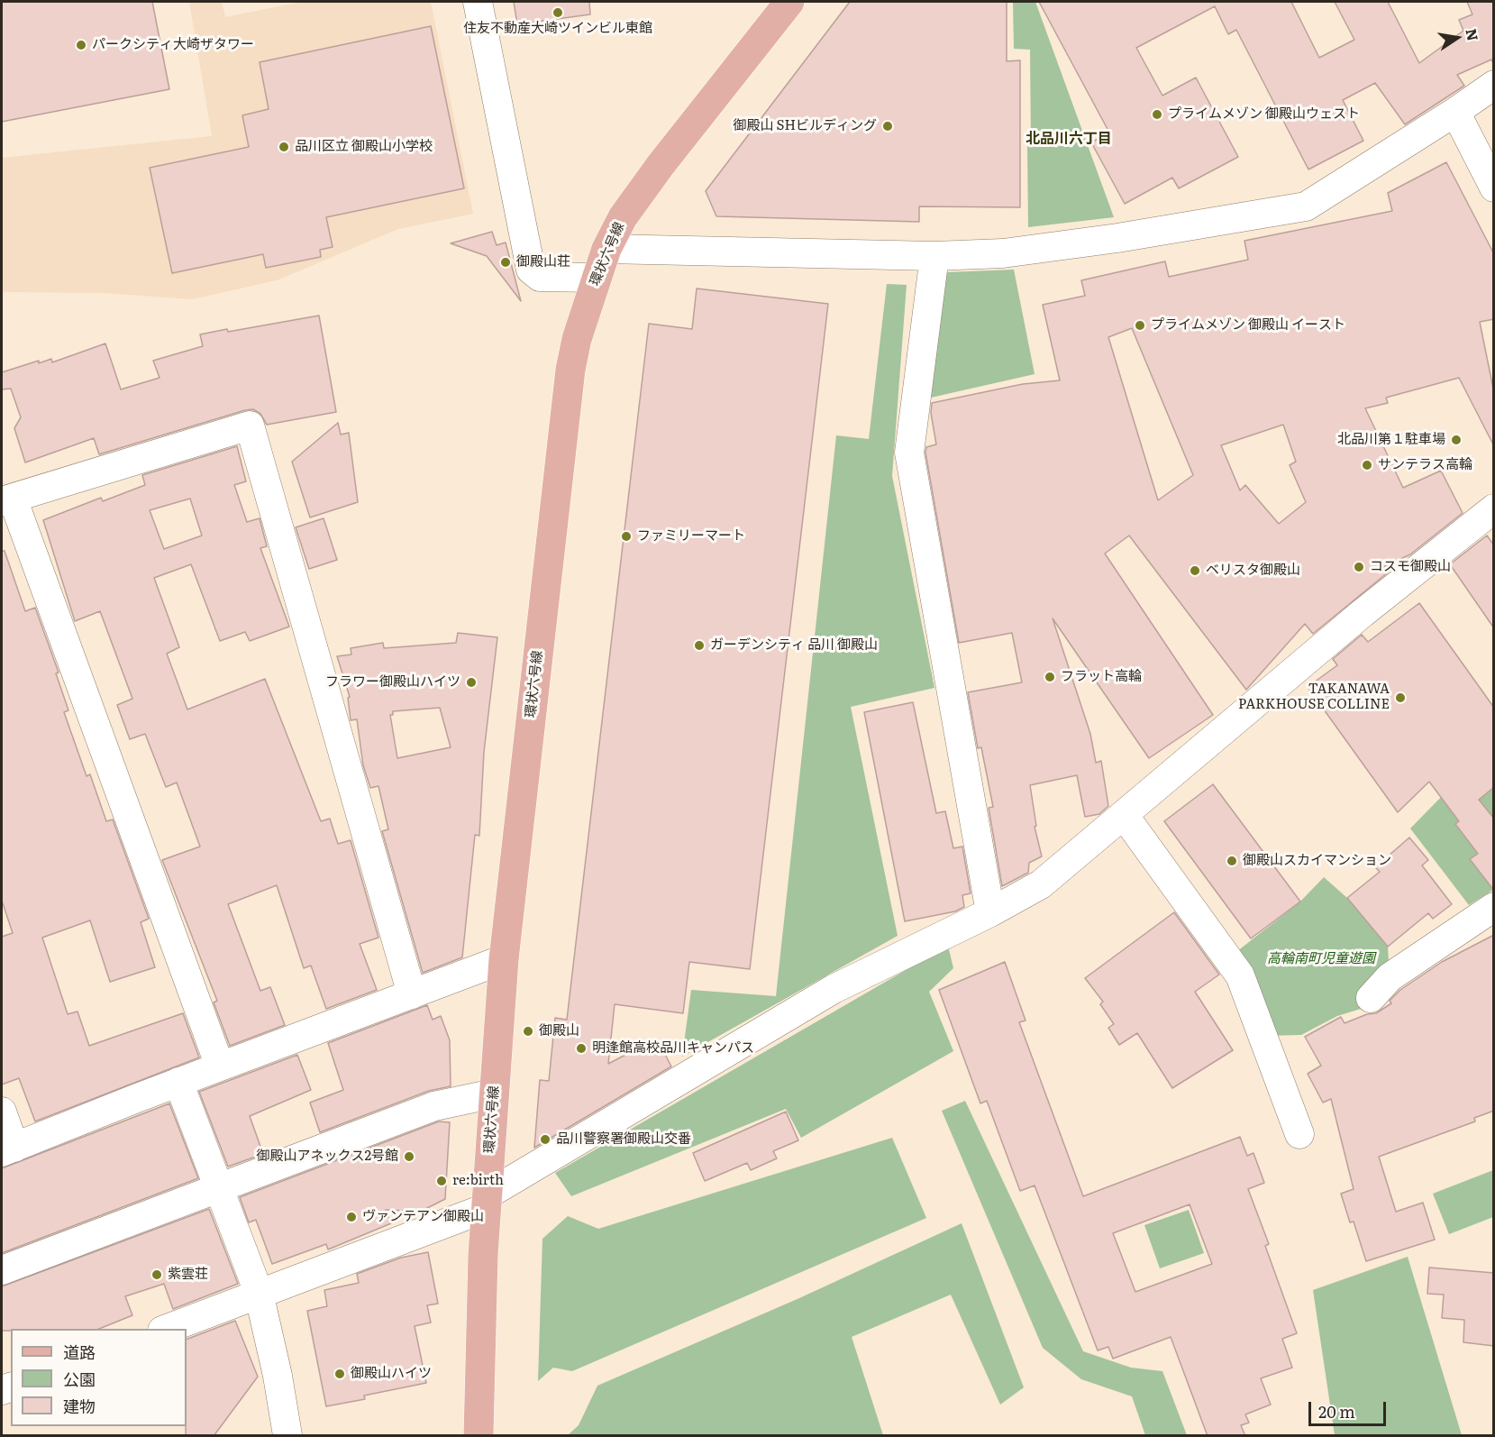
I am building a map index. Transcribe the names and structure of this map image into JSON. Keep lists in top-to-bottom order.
{
  "streets": {
    "main road": ["環状六号線"]
  },
  "districts": ["北品川六丁目"],
  "parks": ["高輪南町児童遊園"],
  "places": [
    "住友不動産大崎ツインビル東館",
    "パークシティ大崎ザタワー",
    "プライムメゾン 御殿山ウェスト",
    "御殿山 SHビルディング",
    "品川区立 御殿山小学校",
    "御殿山荘",
    "プライムメゾン 御殿山 イースト",
    "北品川第１駐車場",
    "サンテラス高輪",
    "ファミリーマート",
    "コスモ御殿山",
    "ベリスタ御殿山",
    "ガーデンシティ 品川 御殿山",
    "フラット高輪",
    "フラワー御殿山ハイツ",
    "TAKANAWA PARKHOUSE COLLINE",
    "御殿山スカイマンション",
    "御殿山",
    "明逢館高校品川キャンパス",
    "品川警察署御殿山交番",
    "御殿山アネックス2号館",
    "re:birth",
    "ヴァンテアン御殿山",
    "紫雲荘",
    "御殿山ハイツ"
  ],
  "legend": ["道路", "公園", "建物"],
  "scale_bar": "20 m",
  "north": "right"
}
